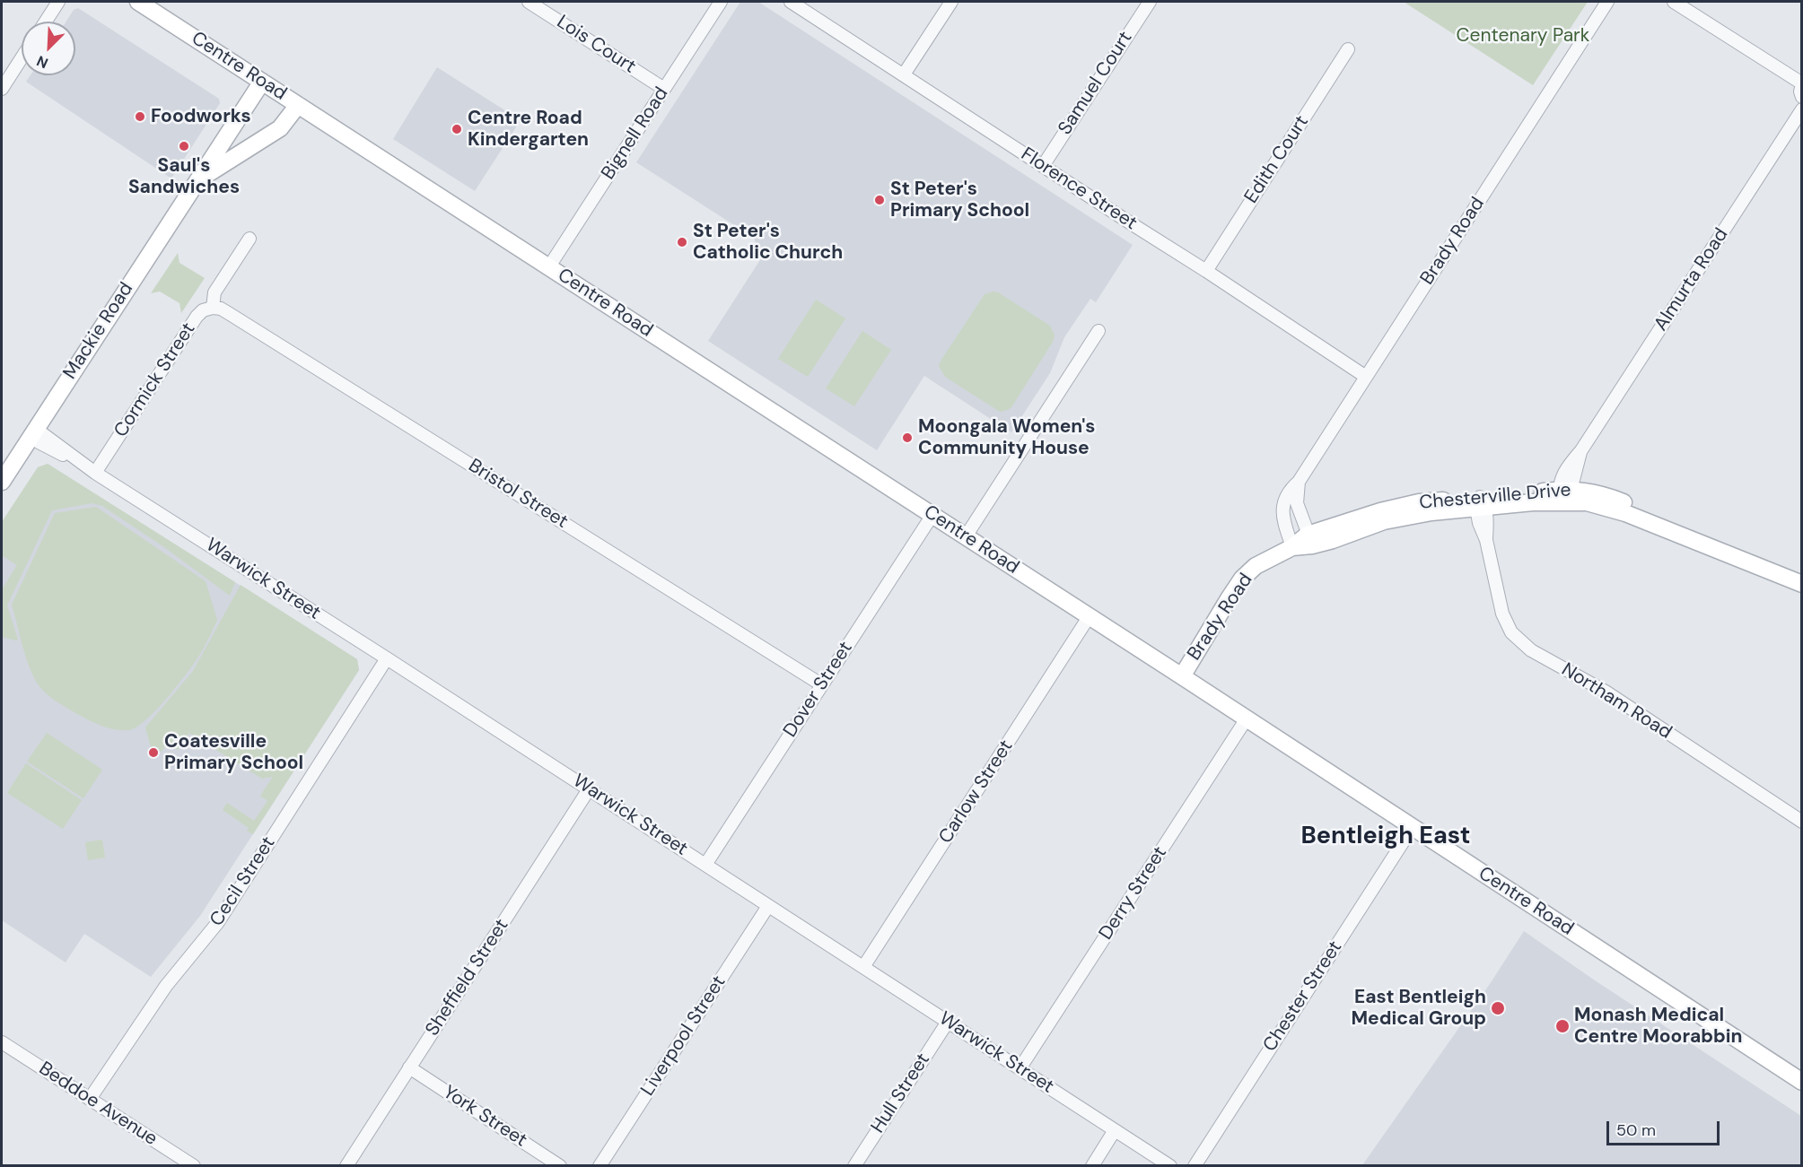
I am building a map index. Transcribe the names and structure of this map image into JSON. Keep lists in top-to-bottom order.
{
  "streets": {
    "main road": [
      "Centre Road",
      "Brady Road",
      "Mackie Road",
      "Chesterville Drive"
    ],
    "street": [
      "Lois Court",
      "Samuel Court",
      "Bignell Road",
      "Edith Court",
      "Florence Street",
      "Almurta Road",
      "Cormick Street",
      "Bristol Street",
      "Warwick Street",
      "Dover Street",
      "Northam Road",
      "Carlow Street",
      "Cecil Street",
      "Derry Street",
      "Sheffield Street",
      "Chester Street",
      "Liverpool Street",
      "Hull Street",
      "Beddoe Avenue",
      "York Street"
    ]
  },
  "crossings": [
    ["Lois Court", "Bignell Road"],
    ["Centre Road", "Bignell Road"],
    ["Centre Road", "Brady Road"],
    ["Centre Road", "Mackie Road"],
    ["Centre Road", "Dover Street"],
    ["Centre Road", "Carlow Street"],
    ["Centre Road", "Derry Street"],
    ["Centre Road", "Chester Street"],
    ["Samuel Court", "Florence Street"],
    ["Edith Court", "Florence Street"],
    ["Florence Street", "Brady Road"],
    ["Brady Road", "Chesterville Drive"],
    ["Almurta Road", "Chesterville Drive"],
    ["Mackie Road", "Warwick Street"],
    ["Cormick Street", "Bristol Street"],
    ["Cormick Street", "Warwick Street"],
    ["Bristol Street", "Dover Street"],
    ["Chesterville Drive", "Northam Road"],
    ["Warwick Street", "Dover Street"],
    ["Warwick Street", "Carlow Street"],
    ["Warwick Street", "Cecil Street"],
    ["Warwick Street", "Derry Street"],
    ["Warwick Street", "Sheffield Street"],
    ["Warwick Street", "Liverpool Street"],
    ["Warwick Street", "Hull Street"],
    ["Cecil Street", "Beddoe Avenue"],
    ["Sheffield Street", "York Street"]
  ],
  "districts": ["Bentleigh East"],
  "parks": ["Centenary Park"],
  "places": [
    "Foodworks",
    "Centre Road Kindergarten",
    "Saul's Sandwiches",
    "St Peter's Primary School",
    "St Peter's Catholic Church",
    "Moongala Women's Community House",
    "Coatesville Primary School",
    "East Bentleigh Medical Group",
    "Monash Medical Centre Moorabbin"
  ],
  "scale_bar": "50 m",
  "north": "bottom left"
}
